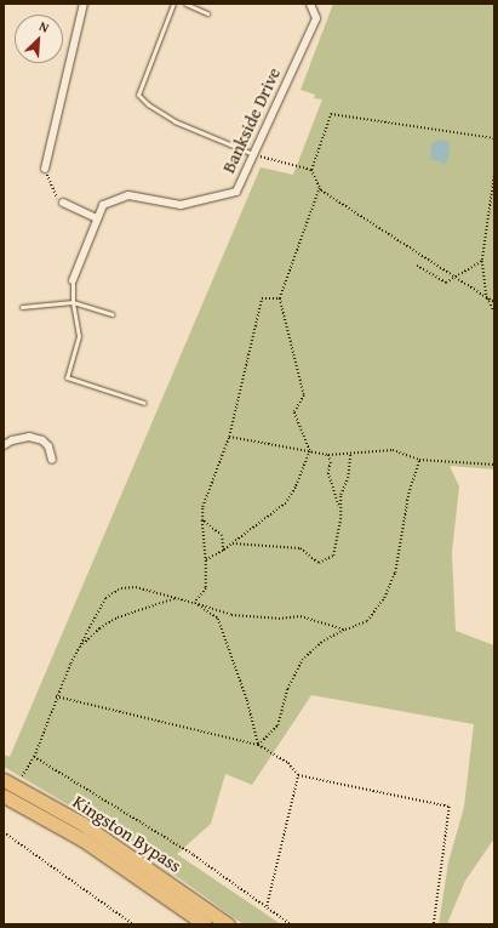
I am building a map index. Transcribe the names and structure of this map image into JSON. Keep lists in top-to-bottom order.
{
  "streets": {
    "highway": ["Kingston Bypass"],
    "street": ["Bankside Drive"]
  },
  "north": "top right"
}
